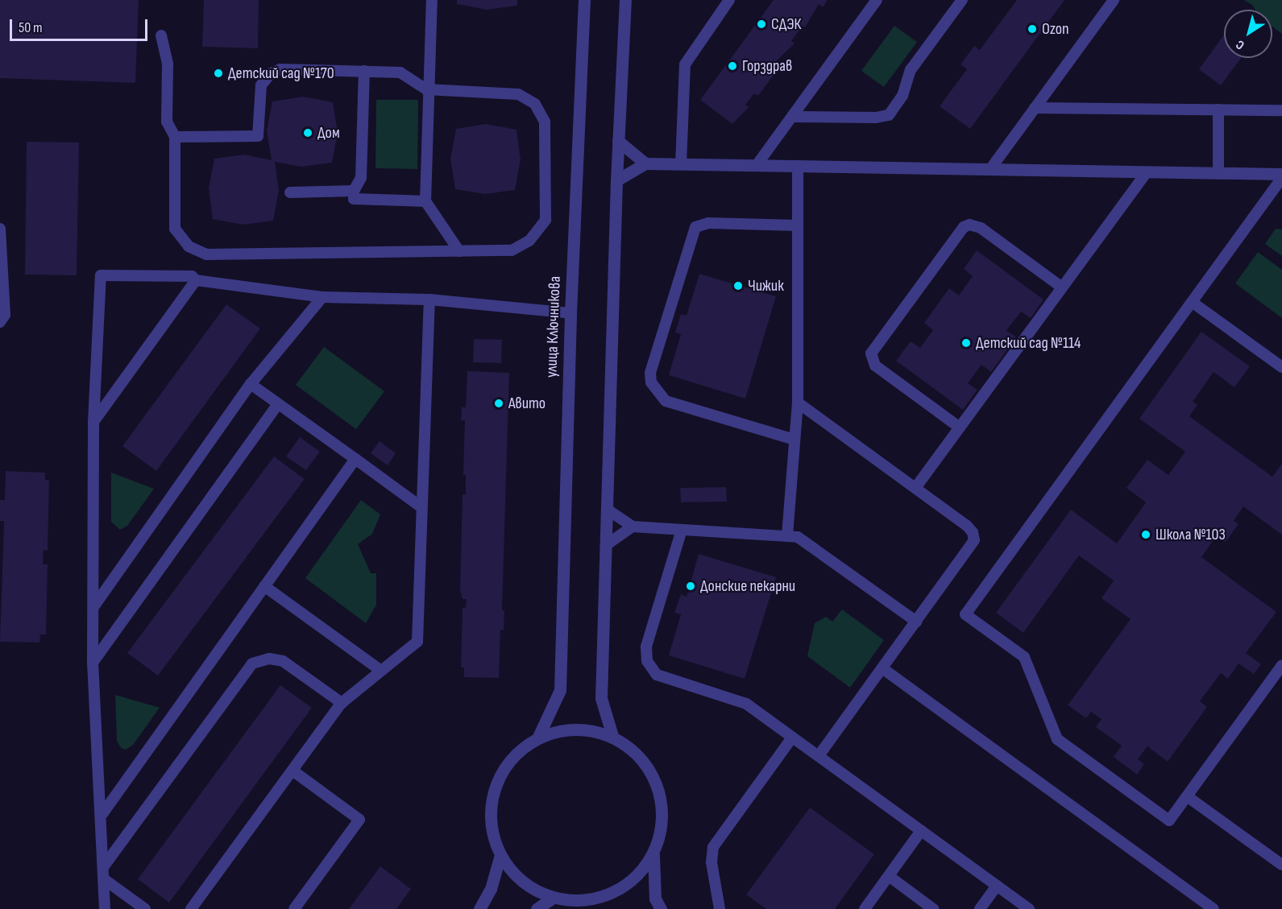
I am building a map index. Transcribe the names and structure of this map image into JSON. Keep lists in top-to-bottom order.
{
  "streets": {
    "street": ["улица Ключникова"]
  },
  "places": [
    "СДЭК",
    "Ozon",
    "Горздрав",
    "Детский сад №170",
    "Дом",
    "Чижик",
    "Детский сад №114",
    "Авито",
    "Школа №103",
    "Донские пекарни"
  ],
  "scale_bar": "50 m",
  "north": "bottom left"
}
